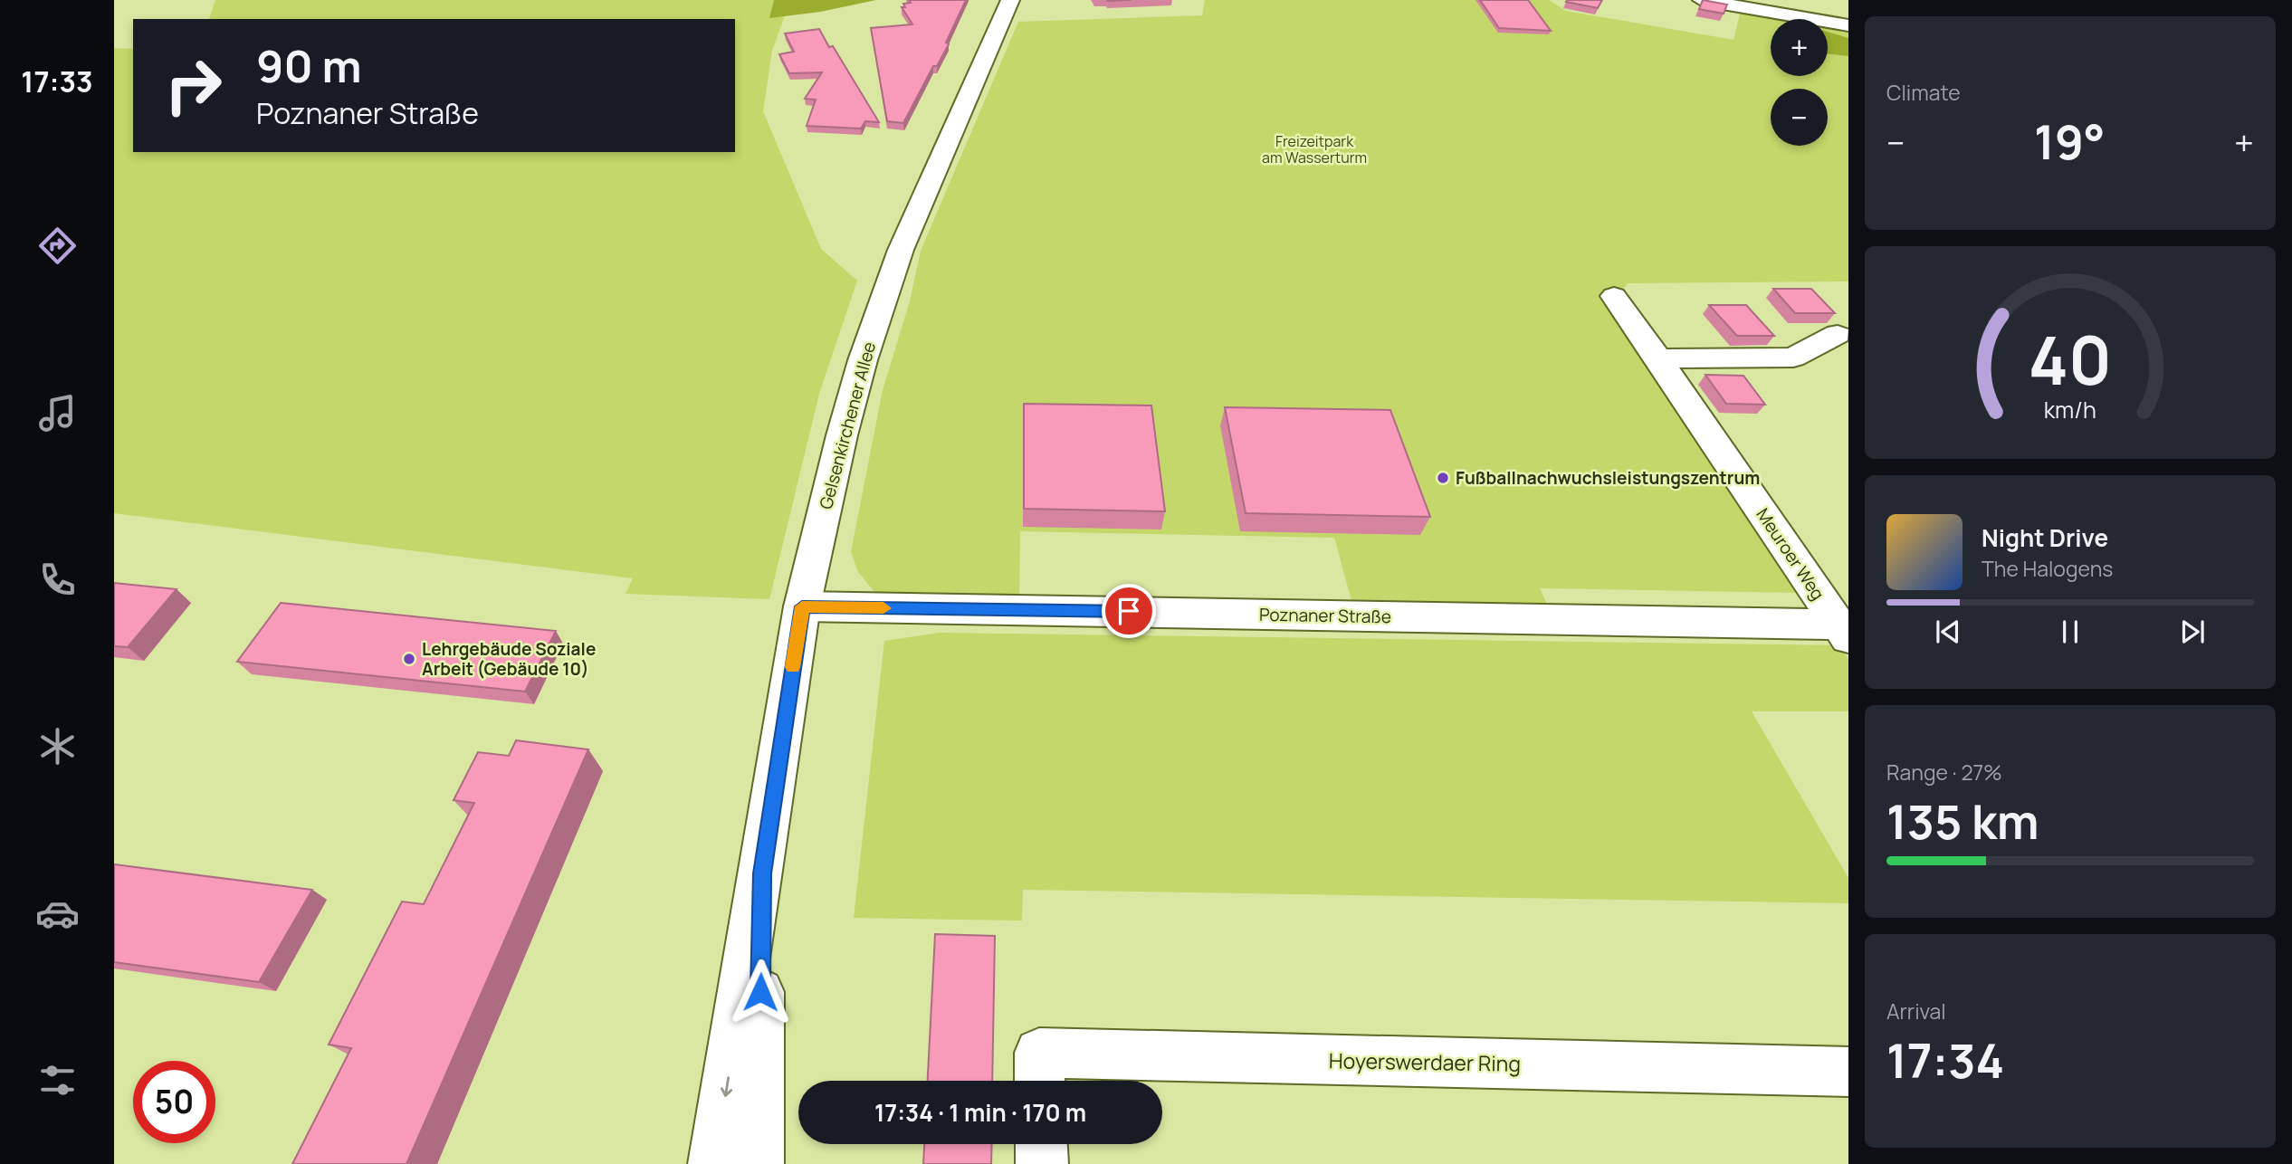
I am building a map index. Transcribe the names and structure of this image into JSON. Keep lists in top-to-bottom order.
{
  "streets": {
    "main road": [
      "Gelsenkirchener Allee",
      "Meuroer Weg",
      "Poznaner Straße",
      "Hoyerswerdaer Ring"
    ]
  },
  "crossings": [
    ["Gelsenkirchener Allee", "Poznaner Straße"],
    ["Meuroer Weg", "Poznaner Straße"]
  ],
  "parks": ["Freizeitpark am Wasserturm"],
  "places": ["Fußballnachwuchsleistungszentrum", "Lehrgebäude Soziale Arbeit (Gebäude 10)"],
  "page": {
    "tabs": "17:33",
    "tile": [
      "Climate",
      ["Range · 27%", "135 km"],
      ["Arrival", "17:34"]
    ],
    "map_buttons": ["+", "−"],
    "turn": ["90 m", "Poznaner Straße"],
    "heat": ["−", "19°", "+"],
    "song": ["Night Drive", "The Halogens"],
    "limit": "50",
    "trip": "17:34 · 1 min · 170 m",
    "gauge": ["40", "km/h"]
  }
}
